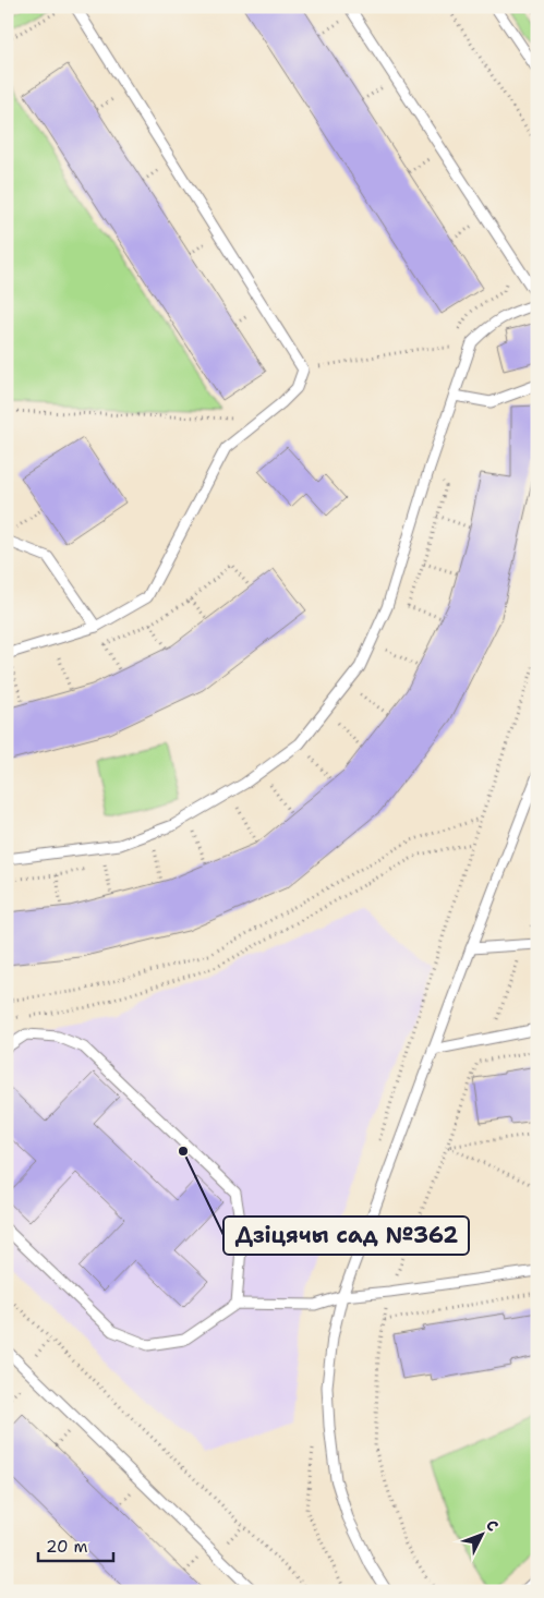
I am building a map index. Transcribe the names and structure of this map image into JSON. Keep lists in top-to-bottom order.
{
  "places": ["Дзіцячы сад №362"],
  "scale_bar": "20 m",
  "north": "top right"
}
